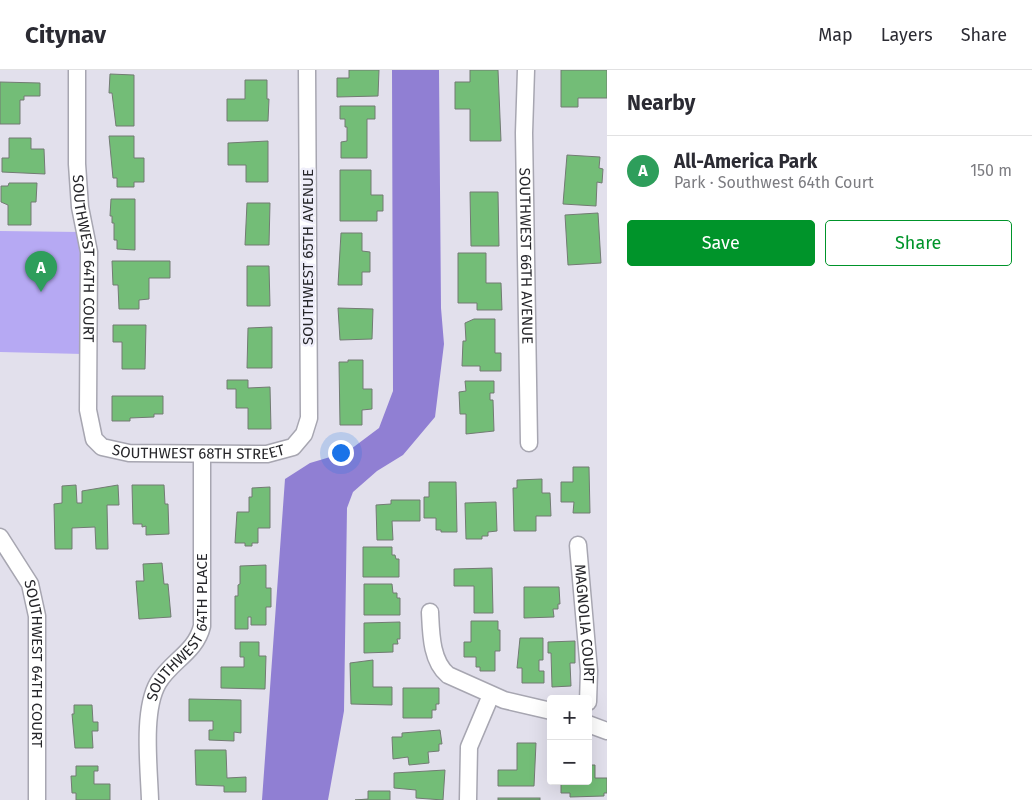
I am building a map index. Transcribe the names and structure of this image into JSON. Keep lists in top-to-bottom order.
{
  "streets": {
    "street": [
      "SOUTHWEST 66TH AVENUE",
      "SOUTHWEST 65TH AVENUE",
      "SOUTHWEST 64TH COURT",
      "SOUTHWEST 68TH STREET",
      "MAGNOLIA COURT",
      "SOUTHWEST 64TH PLACE"
    ]
  },
  "crossings": [
    ["SOUTHWEST 65TH AVENUE", "SOUTHWEST 68TH STREET"],
    ["SOUTHWEST 64TH COURT", "SOUTHWEST 68TH STREET"],
    ["SOUTHWEST 68TH STREET", "SOUTHWEST 64TH PLACE"]
  ],
  "page": {
    "header": "Citynav",
    "nav": ["Map", "Layers", "Share"],
    "heading": "Nearby",
    "list": [
      {
        "mark": "A",
        "name": "All-America Park",
        "note": "Park · Southwest 64th Court",
        "value": "150 m"
      }
    ],
    "buttons": ["Save", "Share"],
    "pins": "A",
    "map_buttons": ["+", "−"]
  }
}
